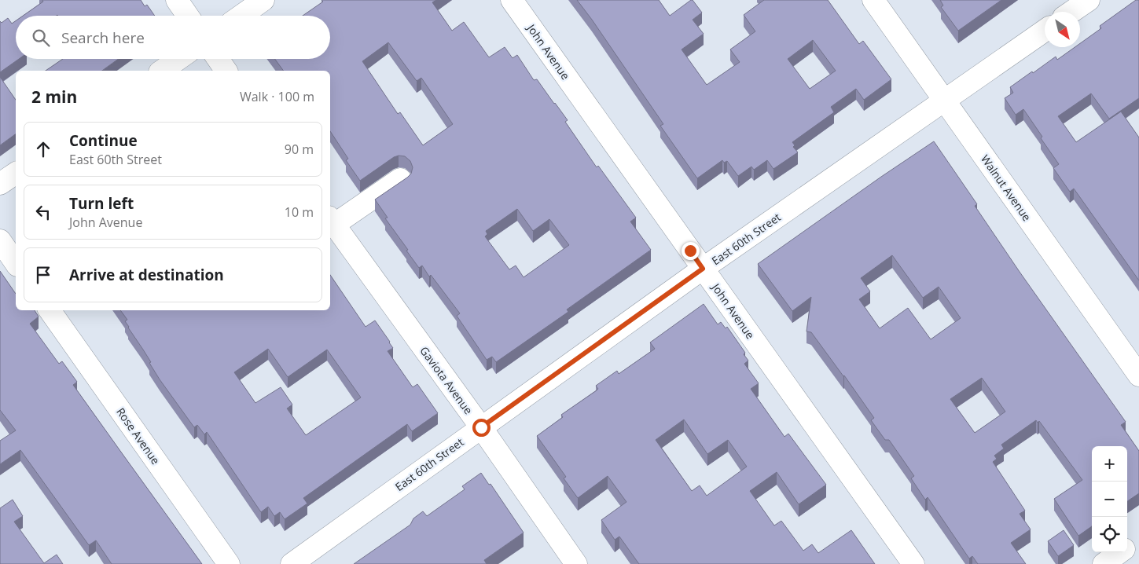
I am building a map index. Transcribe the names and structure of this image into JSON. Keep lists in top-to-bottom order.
{
  "streets": {
    "street": [
      "John Avenue",
      "Walnut Avenue",
      "East 60th Street",
      "Gaviota Avenue",
      "Rose Avenue"
    ]
  },
  "crossings": [
    ["John Avenue", "East 60th Street"],
    ["Walnut Avenue", "East 60th Street"],
    ["East 60th Street", "Gaviota Avenue"]
  ],
  "north": "bottom right",
  "page": {
    "search": "Search here",
    "heading": ["2 min", "Walk · 100 m"],
    "list": [
      ["Continue", "East 60th Street", "90 m"],
      ["Turn left", "John Avenue", "10 m"],
      "Arrive at destination"
    ],
    "map_buttons": ["+", "−"]
  }
}
